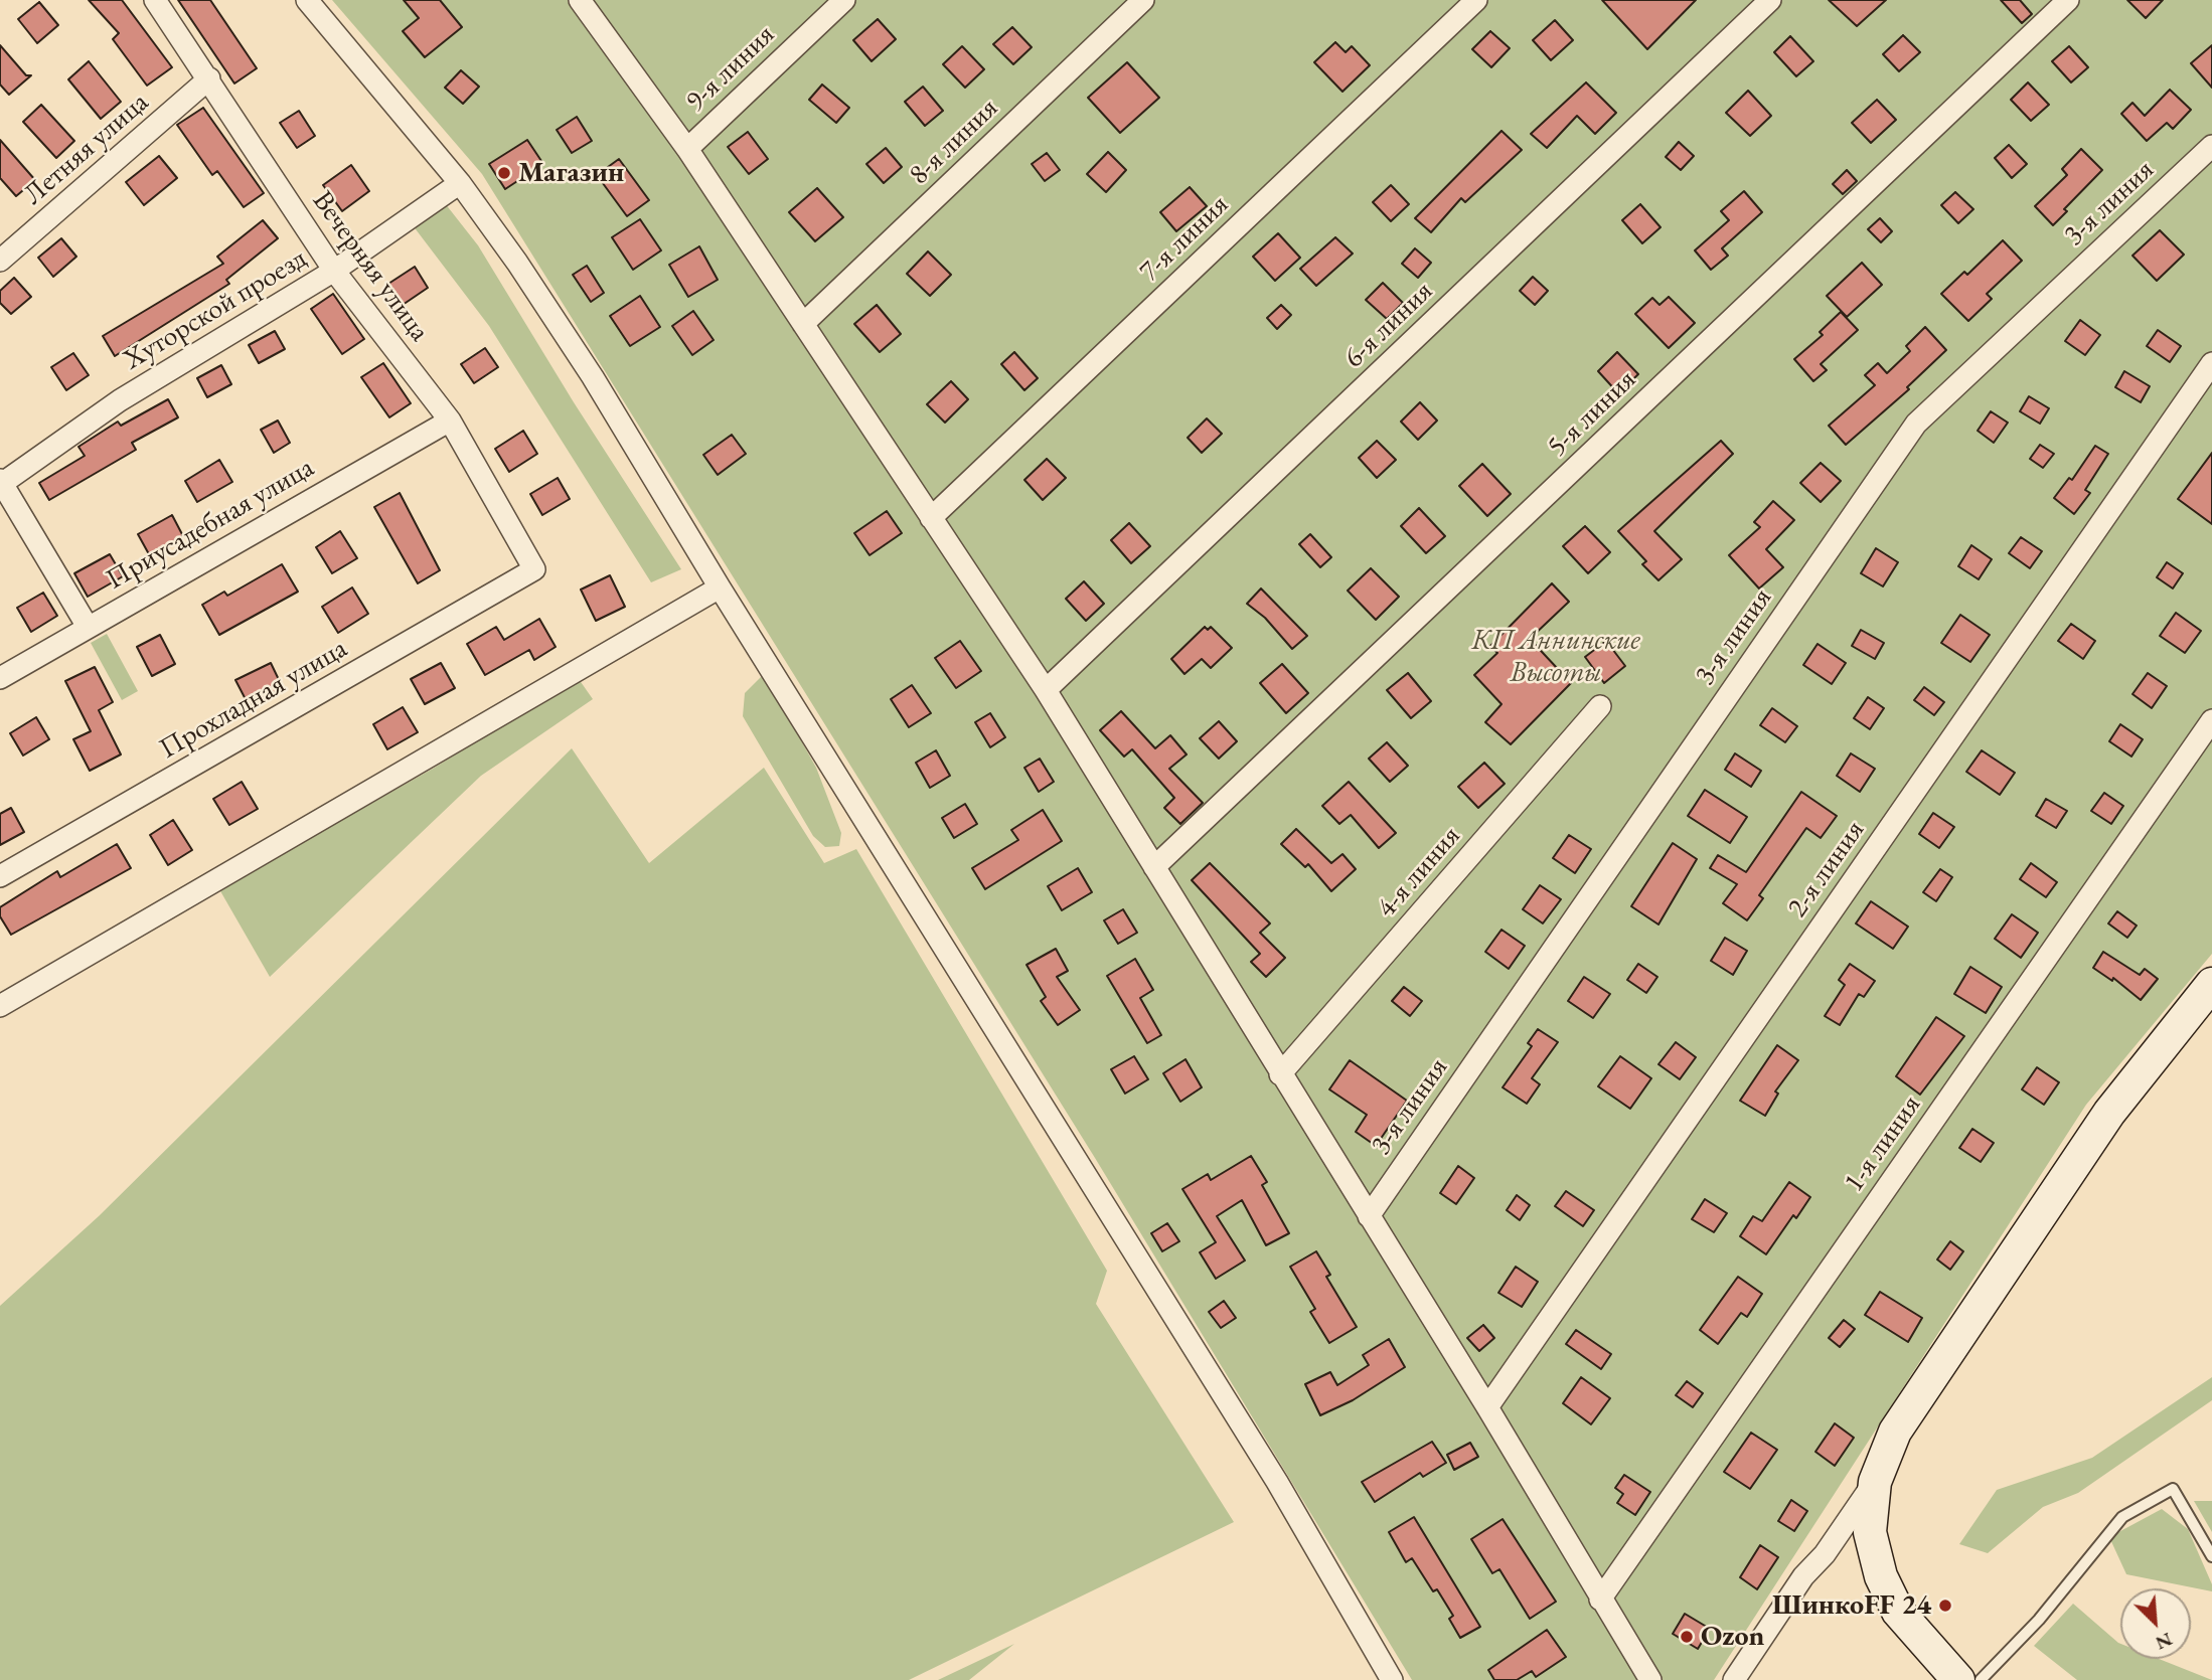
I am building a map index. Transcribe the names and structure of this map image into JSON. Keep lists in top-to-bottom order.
{
  "streets": {
    "street": [
      "9-я линия",
      "8-я линия",
      "Летняя улица",
      "3-я линия",
      "7-я линия",
      "Вечерняя улица",
      "Хуторской проезд",
      "6-я линия",
      "5-я линия",
      "Приусадебная улица",
      "Прохладная улица",
      "2-я линия",
      "4-я линия",
      "1-я линия"
    ]
  },
  "crossings": [
    ["Летняя улица", "Вечерняя улица"],
    ["Вечерняя улица", "Хуторской проезд"],
    ["Вечерняя улица", "Приусадебная улица"],
    ["Вечерняя улица", "Прохладная улица"]
  ],
  "parks": ["КП Аннинские Высоты"],
  "places": ["Магазин", "ШинкоFF 24", "Ozon"],
  "north": "bottom right"
}
